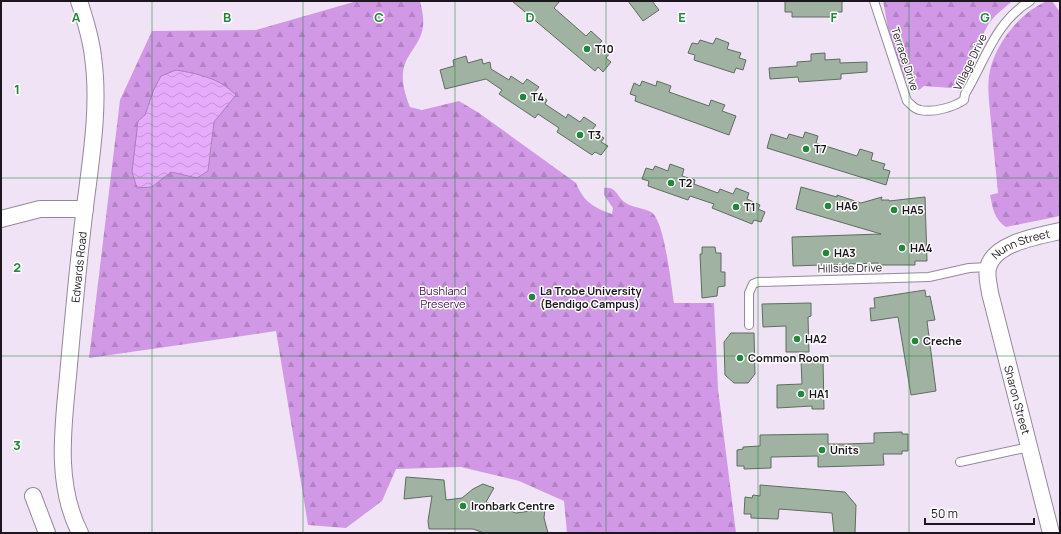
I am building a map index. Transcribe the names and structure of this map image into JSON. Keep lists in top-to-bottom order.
{
  "streets": {
    "street": ["Nunn Street", "Edwards Road", "Sharon Street"],
    "lane": ["Terrace Drive", "Village Drive", "Hillside Drive"]
  },
  "crossings": [
    ["Terrace Drive", "Village Drive"],
    ["Nunn Street", "Hillside Drive"],
    ["Nunn Street", "Sharon Street"],
    ["Hillside Drive", "Sharon Street"]
  ],
  "parks": ["Bushland Preserve"],
  "places": [
    "T10",
    "T4",
    "T3",
    "T7",
    "T2",
    "HA6",
    "T1",
    "HA5",
    "HA4",
    "HA3",
    "La Trobe University (Bendigo Campus)",
    "HA2",
    "Creche",
    "Common Room",
    "HA1",
    "Units",
    "Ironbark Centre"
  ],
  "scale_bar": "50 m",
  "grid": {
    "columns": [
      "A",
      "B",
      "C",
      "D",
      "E",
      "F",
      "G"
    ],
    "rows": ["1", "2", "3"]
  }
}
